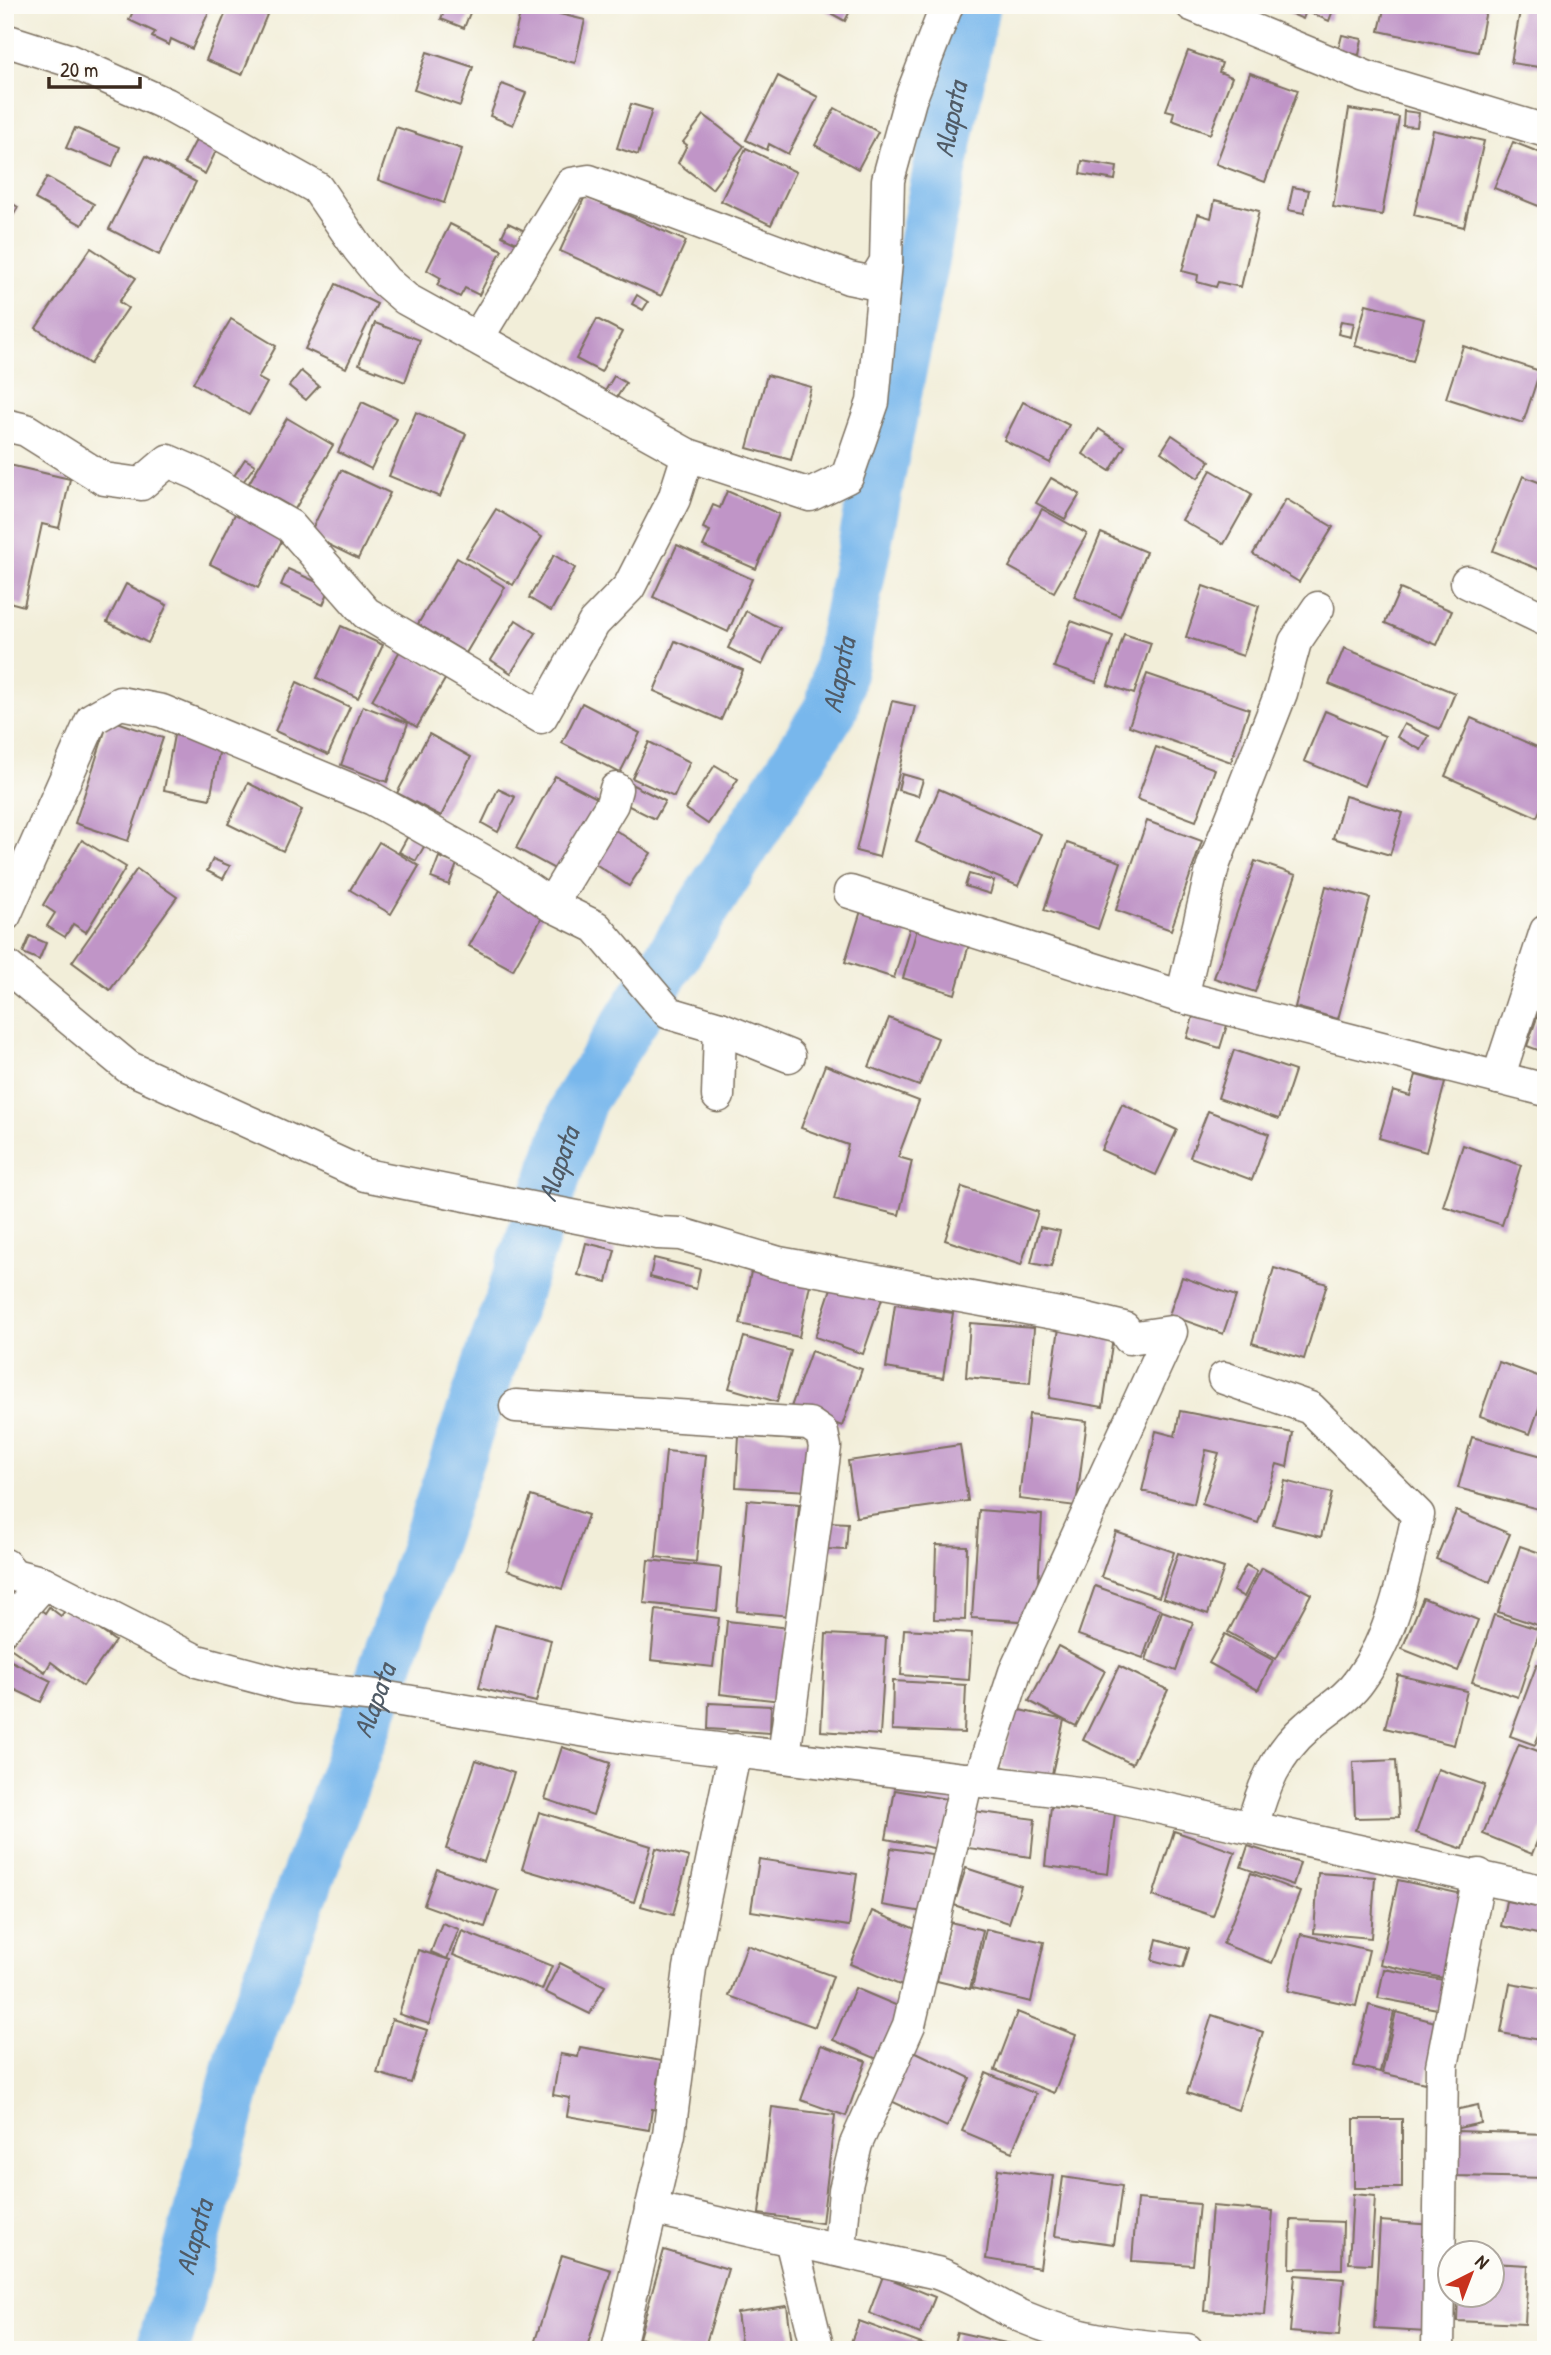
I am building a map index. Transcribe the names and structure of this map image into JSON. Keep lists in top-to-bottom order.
{
  "water": ["Alapata"],
  "scale_bar": "20 m",
  "north": "top right"
}
